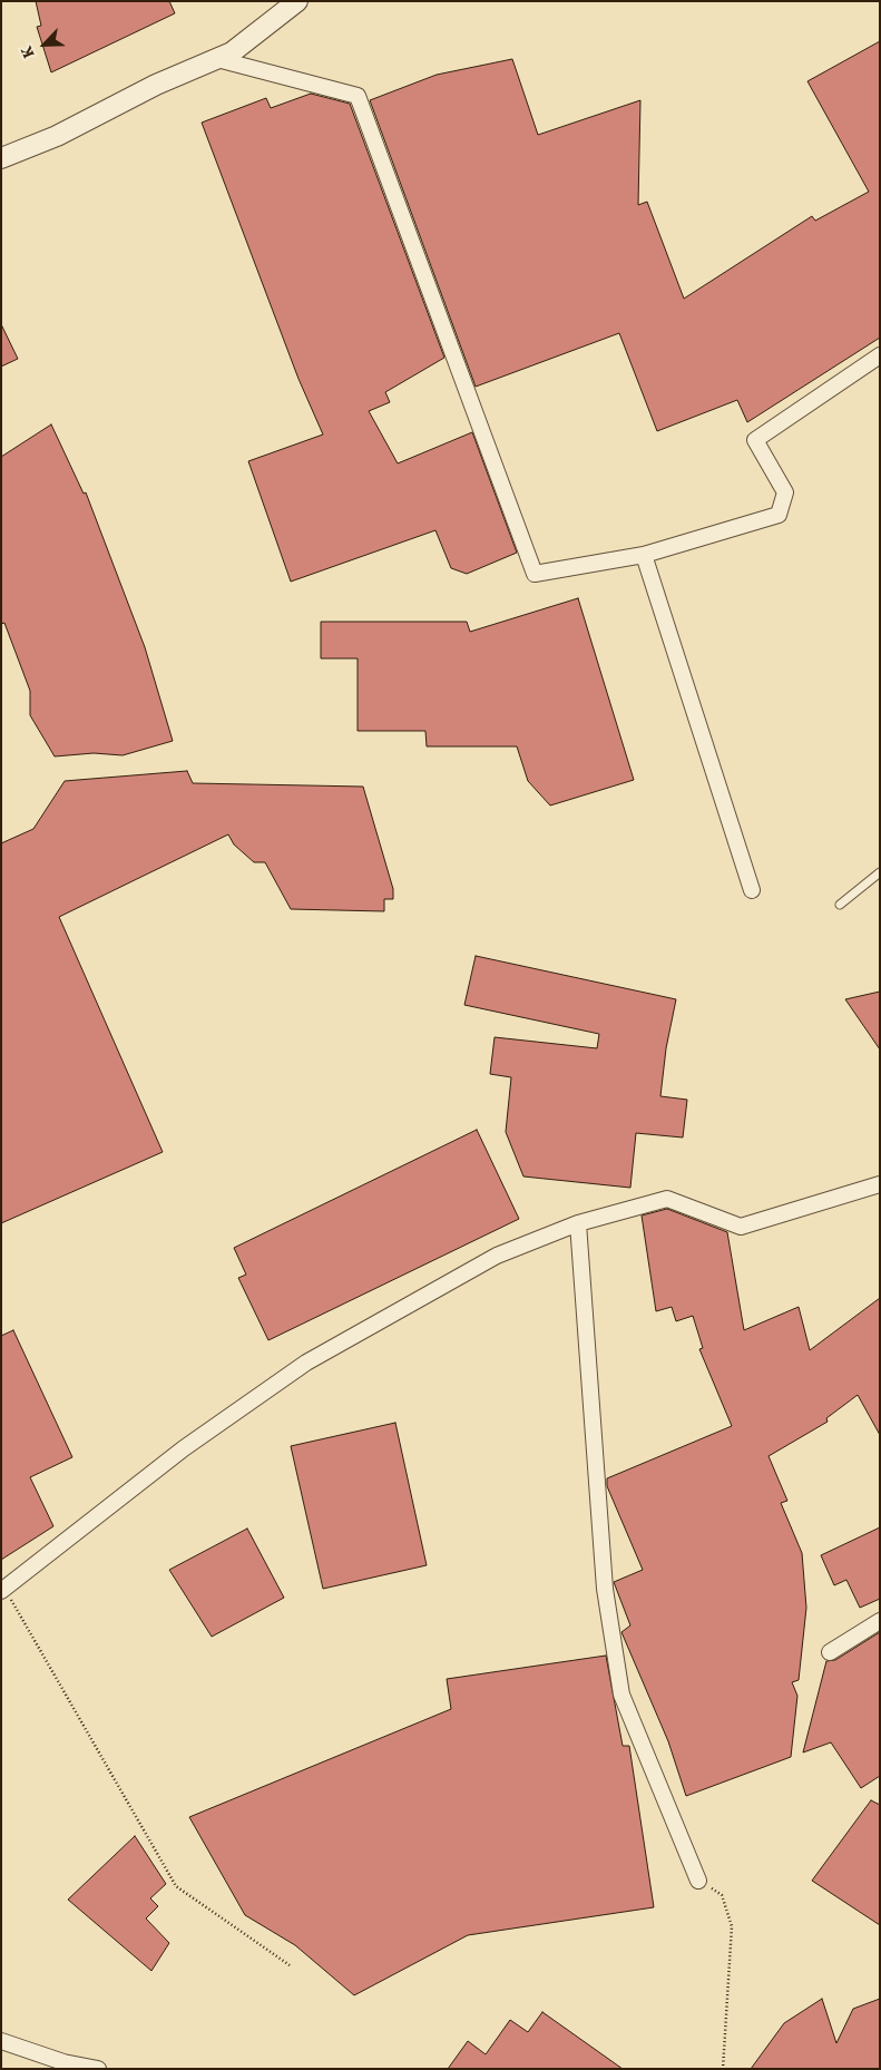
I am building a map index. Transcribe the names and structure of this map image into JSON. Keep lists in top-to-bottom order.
{
  "north": "bottom left"
}
